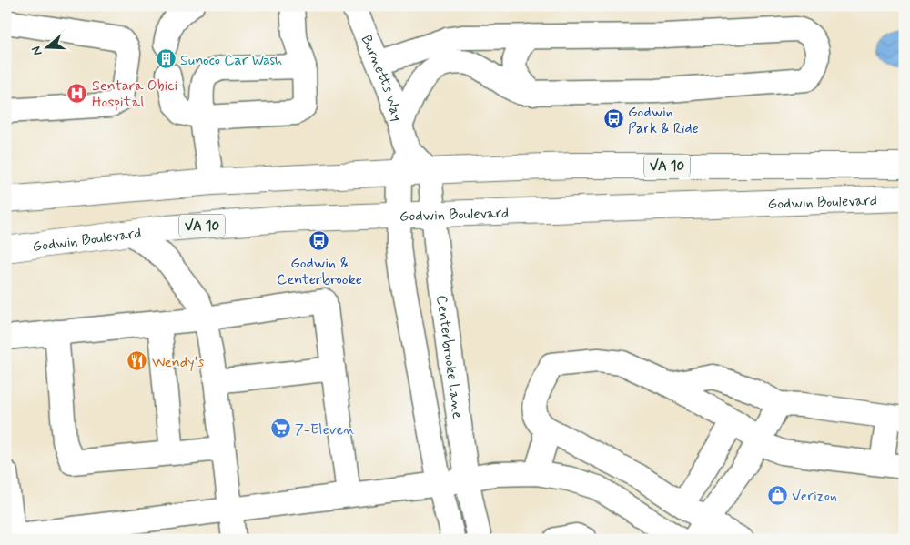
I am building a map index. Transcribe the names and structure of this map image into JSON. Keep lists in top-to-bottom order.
{
  "streets": {
    "highway": ["VA 10", "Godwin Boulevard"],
    "street": ["Burnetts Way", "Centerbrooke Lane"]
  },
  "crossings": [
    ["Burnetts Way", "VA 10"],
    ["Burnetts Way", "Centerbrooke Lane"],
    ["VA 10", "Centerbrooke Lane"],
    ["Godwin Boulevard", "Centerbrooke Lane"]
  ],
  "places": {
    "building": ["Sunoco Car Wash"],
    "hospital": ["Sentara Obici Hospital"],
    "bus stop": ["Godwin Park & Ride", "Godwin & Centerbrooke"],
    "restaurant": ["Wendy's"],
    "supermarket": ["7-Eleven"],
    "shop": ["Verizon"]
  },
  "north": "left"
}
